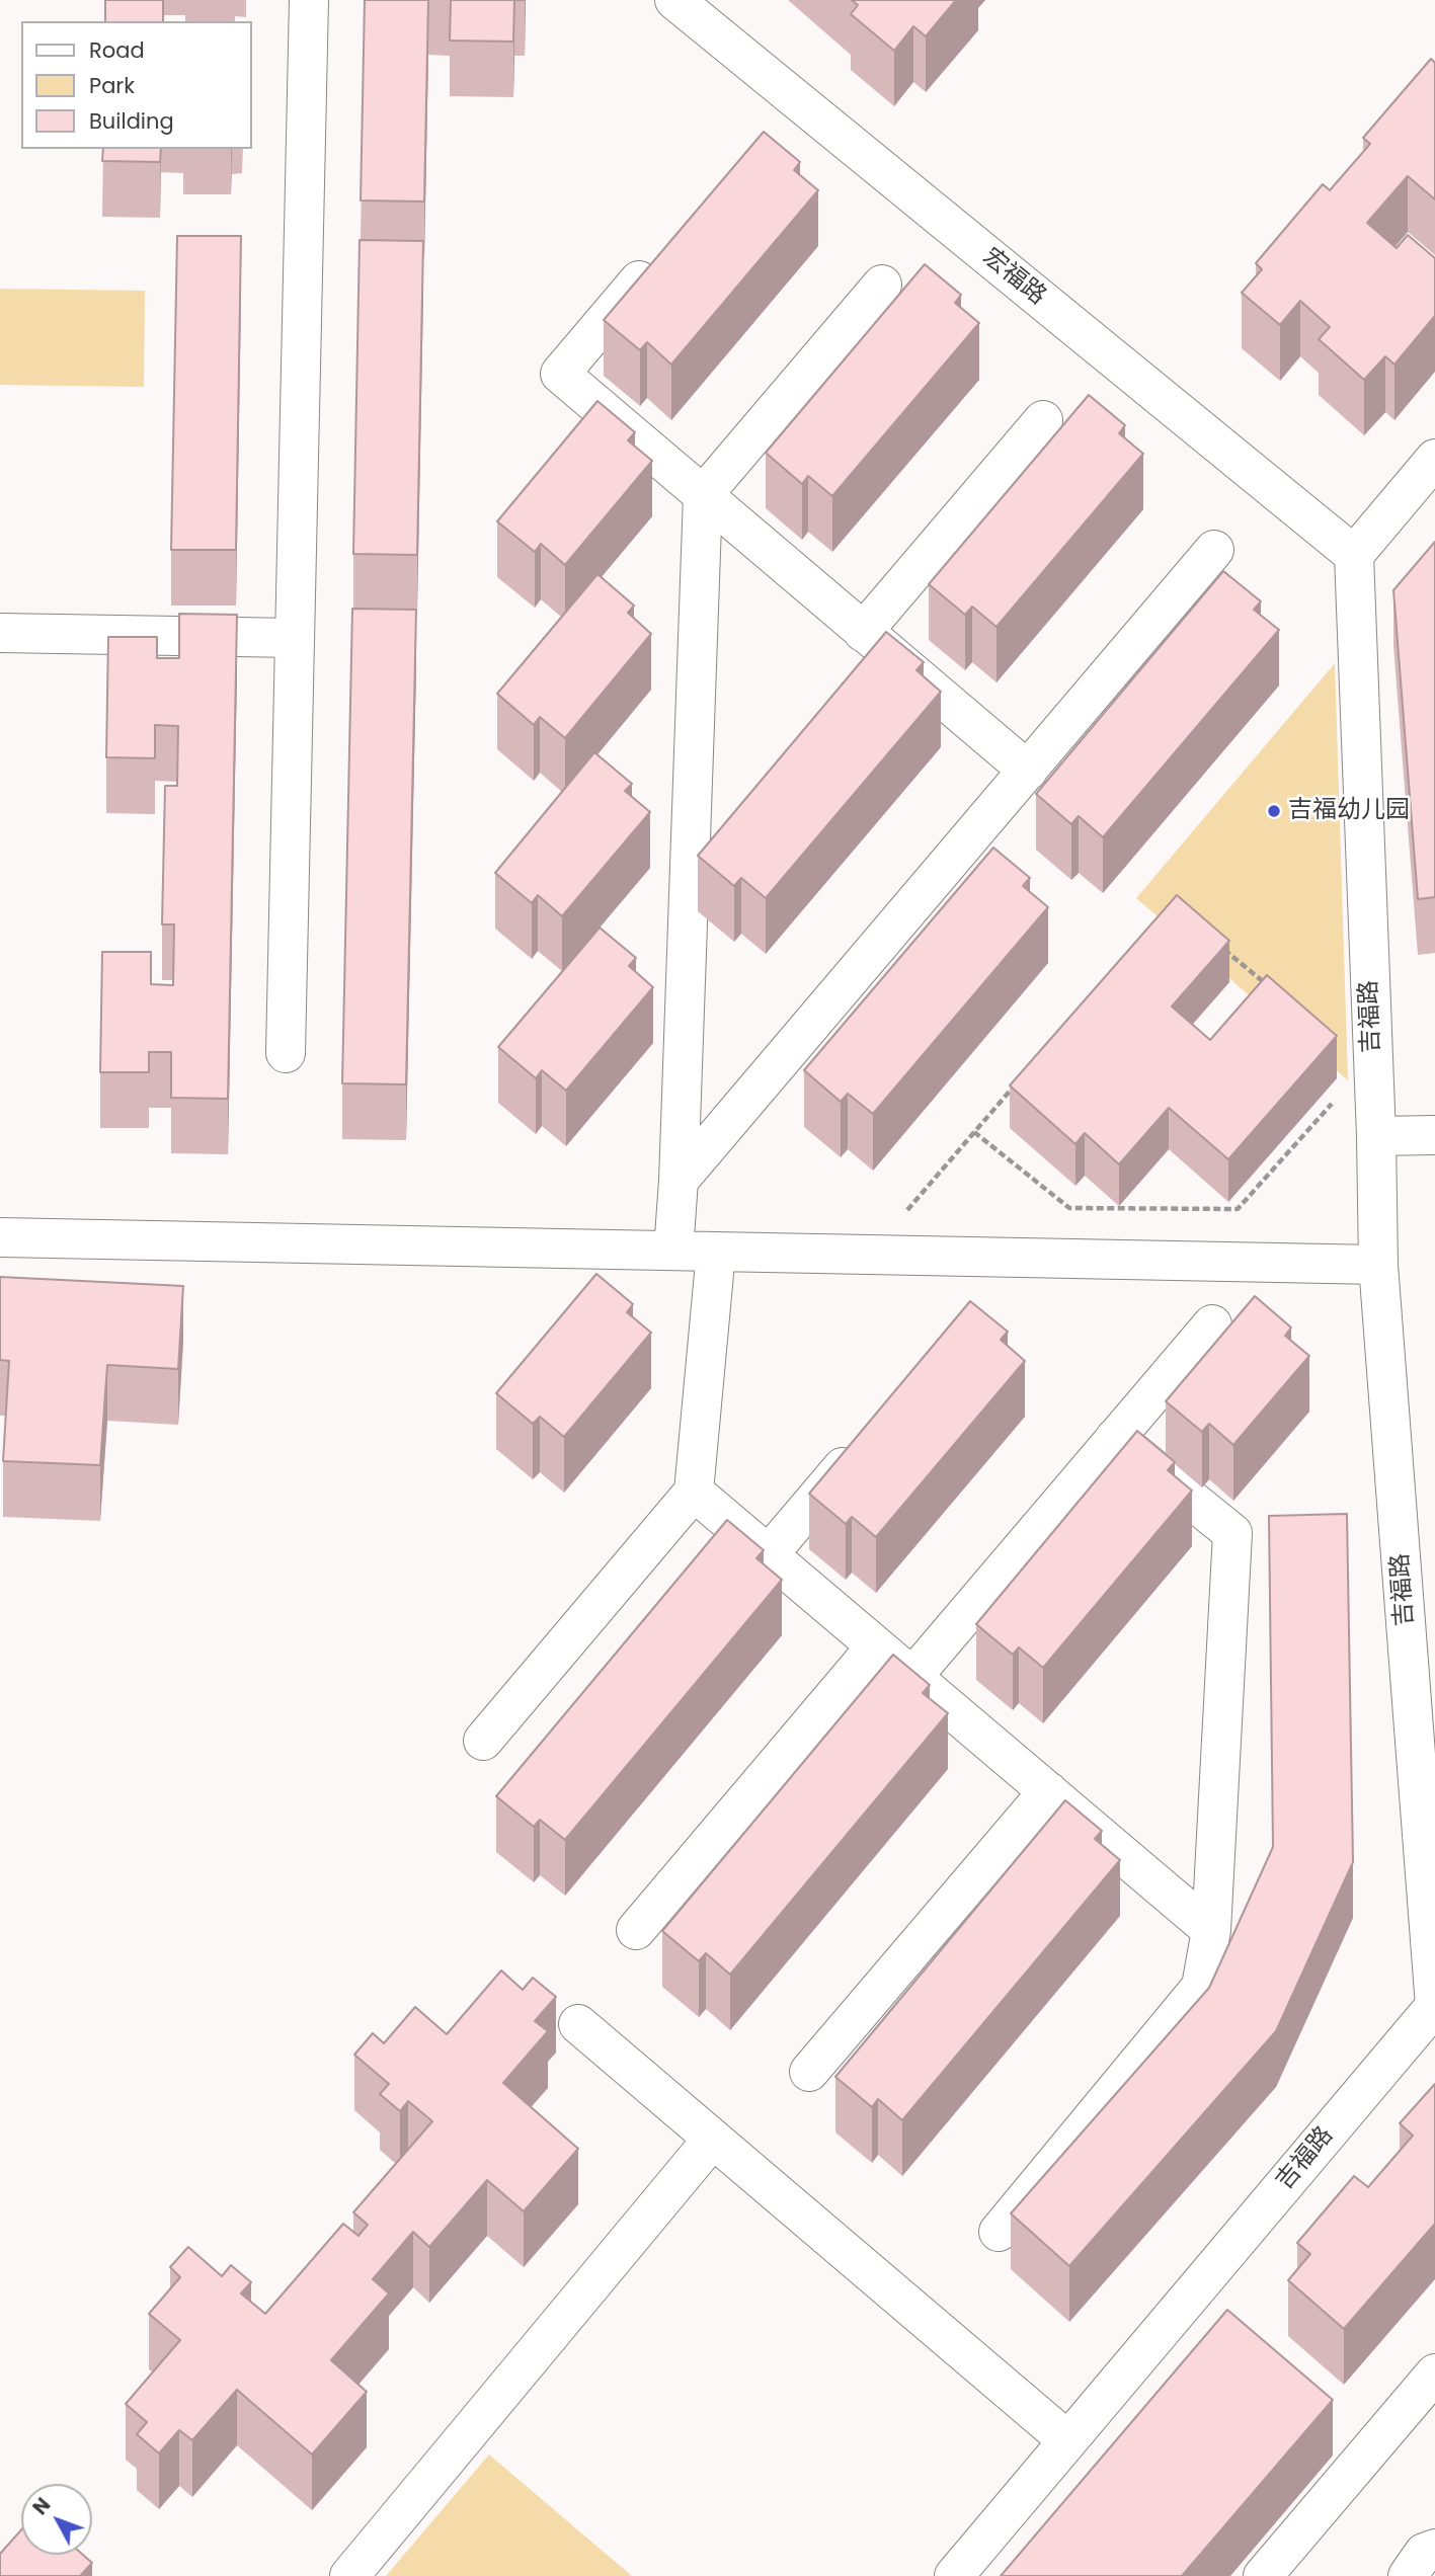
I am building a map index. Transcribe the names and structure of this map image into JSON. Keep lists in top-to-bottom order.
{
  "streets": {
    "street": ["宏福路", "吉福路"]
  },
  "crossings": [
    ["宏福路", "吉福路"]
  ],
  "places": ["吉福幼儿园"],
  "legend": ["Road", "Park", "Building"],
  "north": "top left"
}
